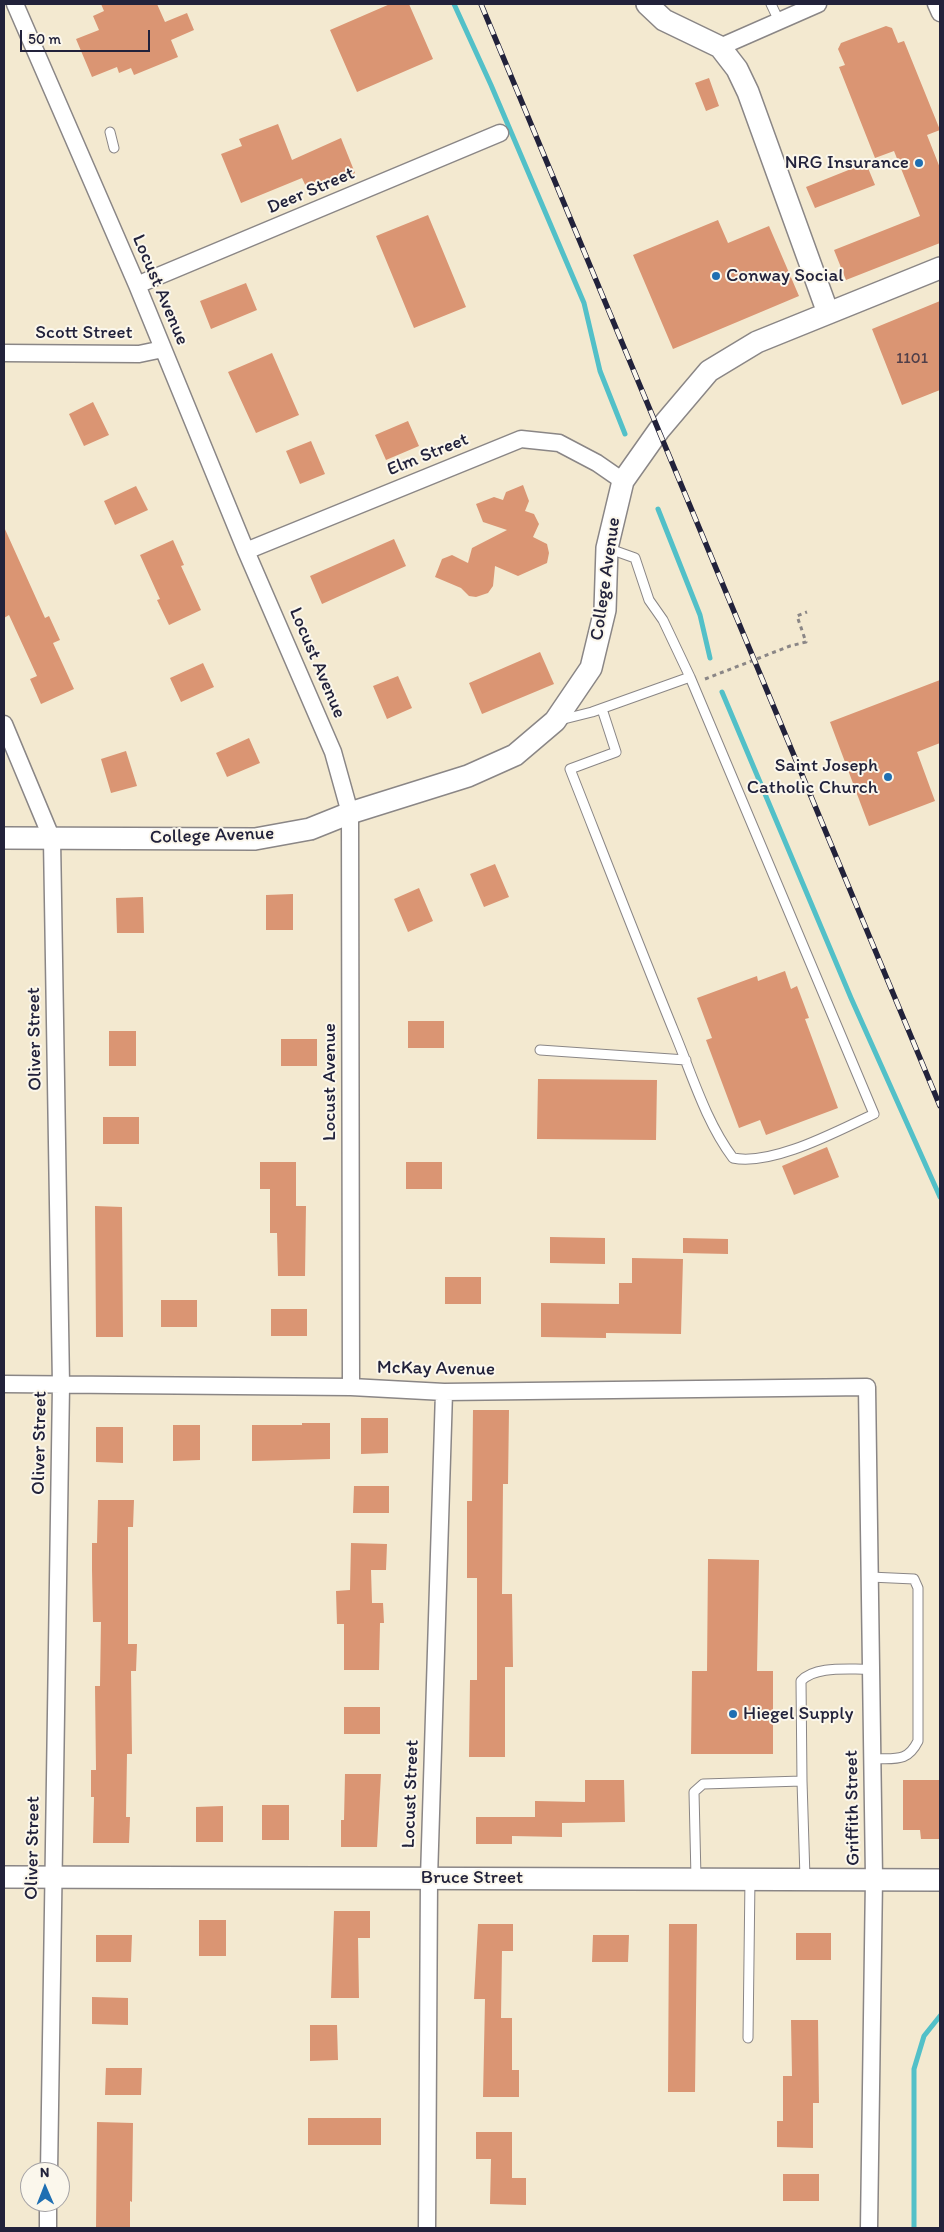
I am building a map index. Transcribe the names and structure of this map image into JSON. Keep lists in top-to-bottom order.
{
  "streets": {
    "street": [
      "Deer Street",
      "Locust Avenue",
      "Scott Street",
      "Elm Street",
      "College Avenue",
      "Oliver Street",
      "McKay Avenue",
      "Locust Street",
      "Griffith Street",
      "Bruce Street"
    ]
  },
  "crossings": [
    ["Deer Street", "Locust Avenue"],
    ["Locust Avenue", "Scott Street"],
    ["Locust Avenue", "Elm Street"],
    ["Locust Avenue", "College Avenue"],
    ["Locust Avenue", "McKay Avenue"],
    ["Elm Street", "College Avenue"],
    ["College Avenue", "Oliver Street"],
    ["Oliver Street", "McKay Avenue"],
    ["Oliver Street", "Bruce Street"],
    ["McKay Avenue", "Locust Street"],
    ["McKay Avenue", "Griffith Street"],
    ["Locust Street", "Bruce Street"],
    ["Griffith Street", "Bruce Street"]
  ],
  "places": [
    "NRG Insurance",
    "Conway Social",
    "Saint Joseph Catholic Church",
    "Hiegel Supply"
  ],
  "house_numbers": ["1101"],
  "scale_bar": "50 m",
  "north": "top"
}
